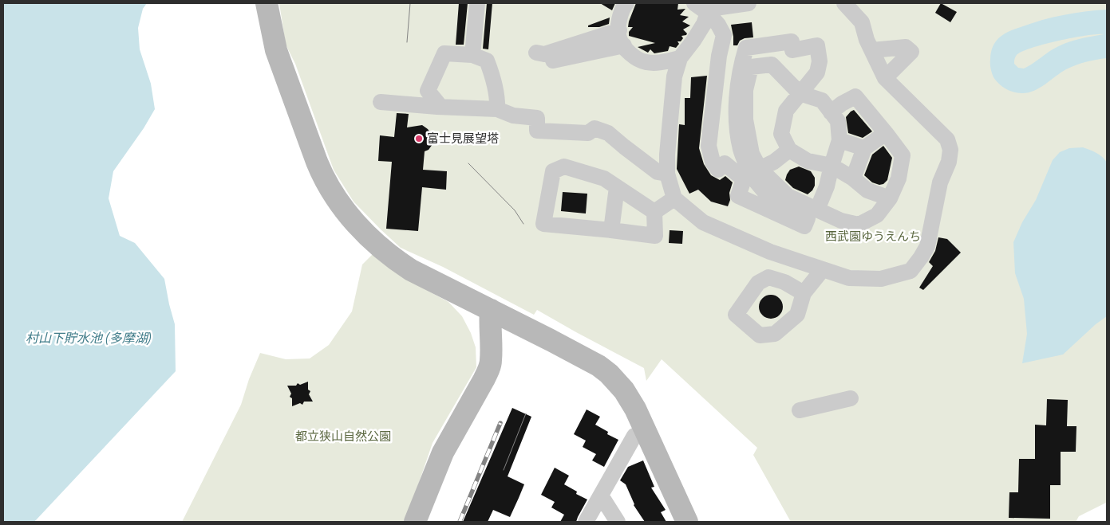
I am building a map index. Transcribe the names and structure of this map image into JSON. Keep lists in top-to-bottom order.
{
  "water": ["村山下貯水池 (多摩湖)"],
  "parks": ["西武園ゆうえんち", "都立狭山自然公園"],
  "places": ["富士見展望塔"]
}
